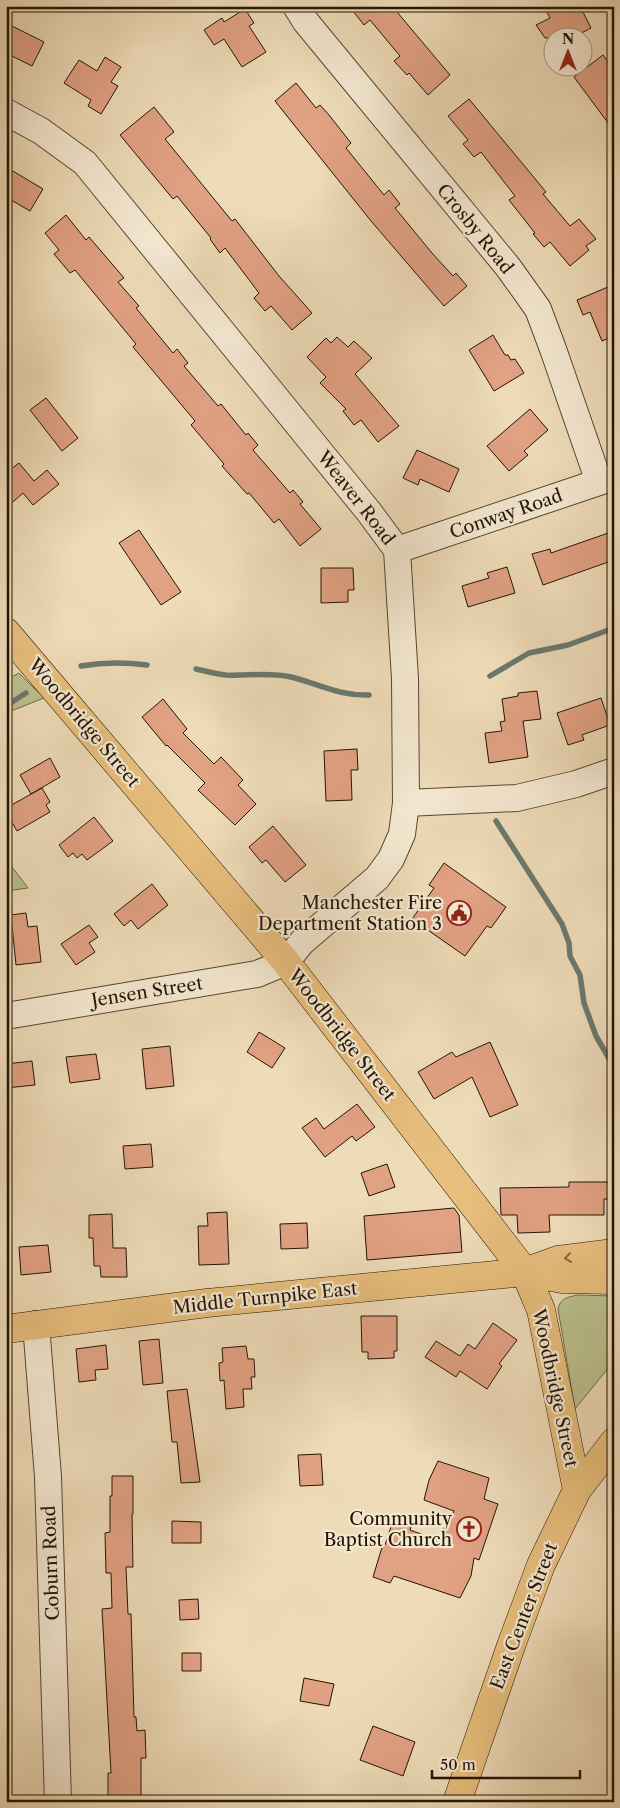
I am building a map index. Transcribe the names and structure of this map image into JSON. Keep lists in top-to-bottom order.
{
  "streets": {
    "main road": ["Woodbridge Street", "Middle Turnpike East", "East Center Street"],
    "street": [
      "Crosby Road",
      "Weaver Road",
      "Conway Road",
      "Jensen Street",
      "Coburn Road"
    ]
  },
  "crossings": [
    ["Crosby Road", "Conway Road"],
    ["Weaver Road", "Conway Road"],
    ["Weaver Road", "Woodbridge Street"],
    ["Weaver Road", "Jensen Street"],
    ["Woodbridge Street", "Jensen Street"],
    ["Woodbridge Street", "Middle Turnpike East"],
    ["Woodbridge Street", "East Center Street"],
    ["Middle Turnpike East", "Coburn Road"]
  ],
  "places": {
    "public building": ["Manchester Fire Department Station 3"],
    "church": ["Community Baptist Church"]
  },
  "scale_bar": "50 m",
  "north": "top"
}
